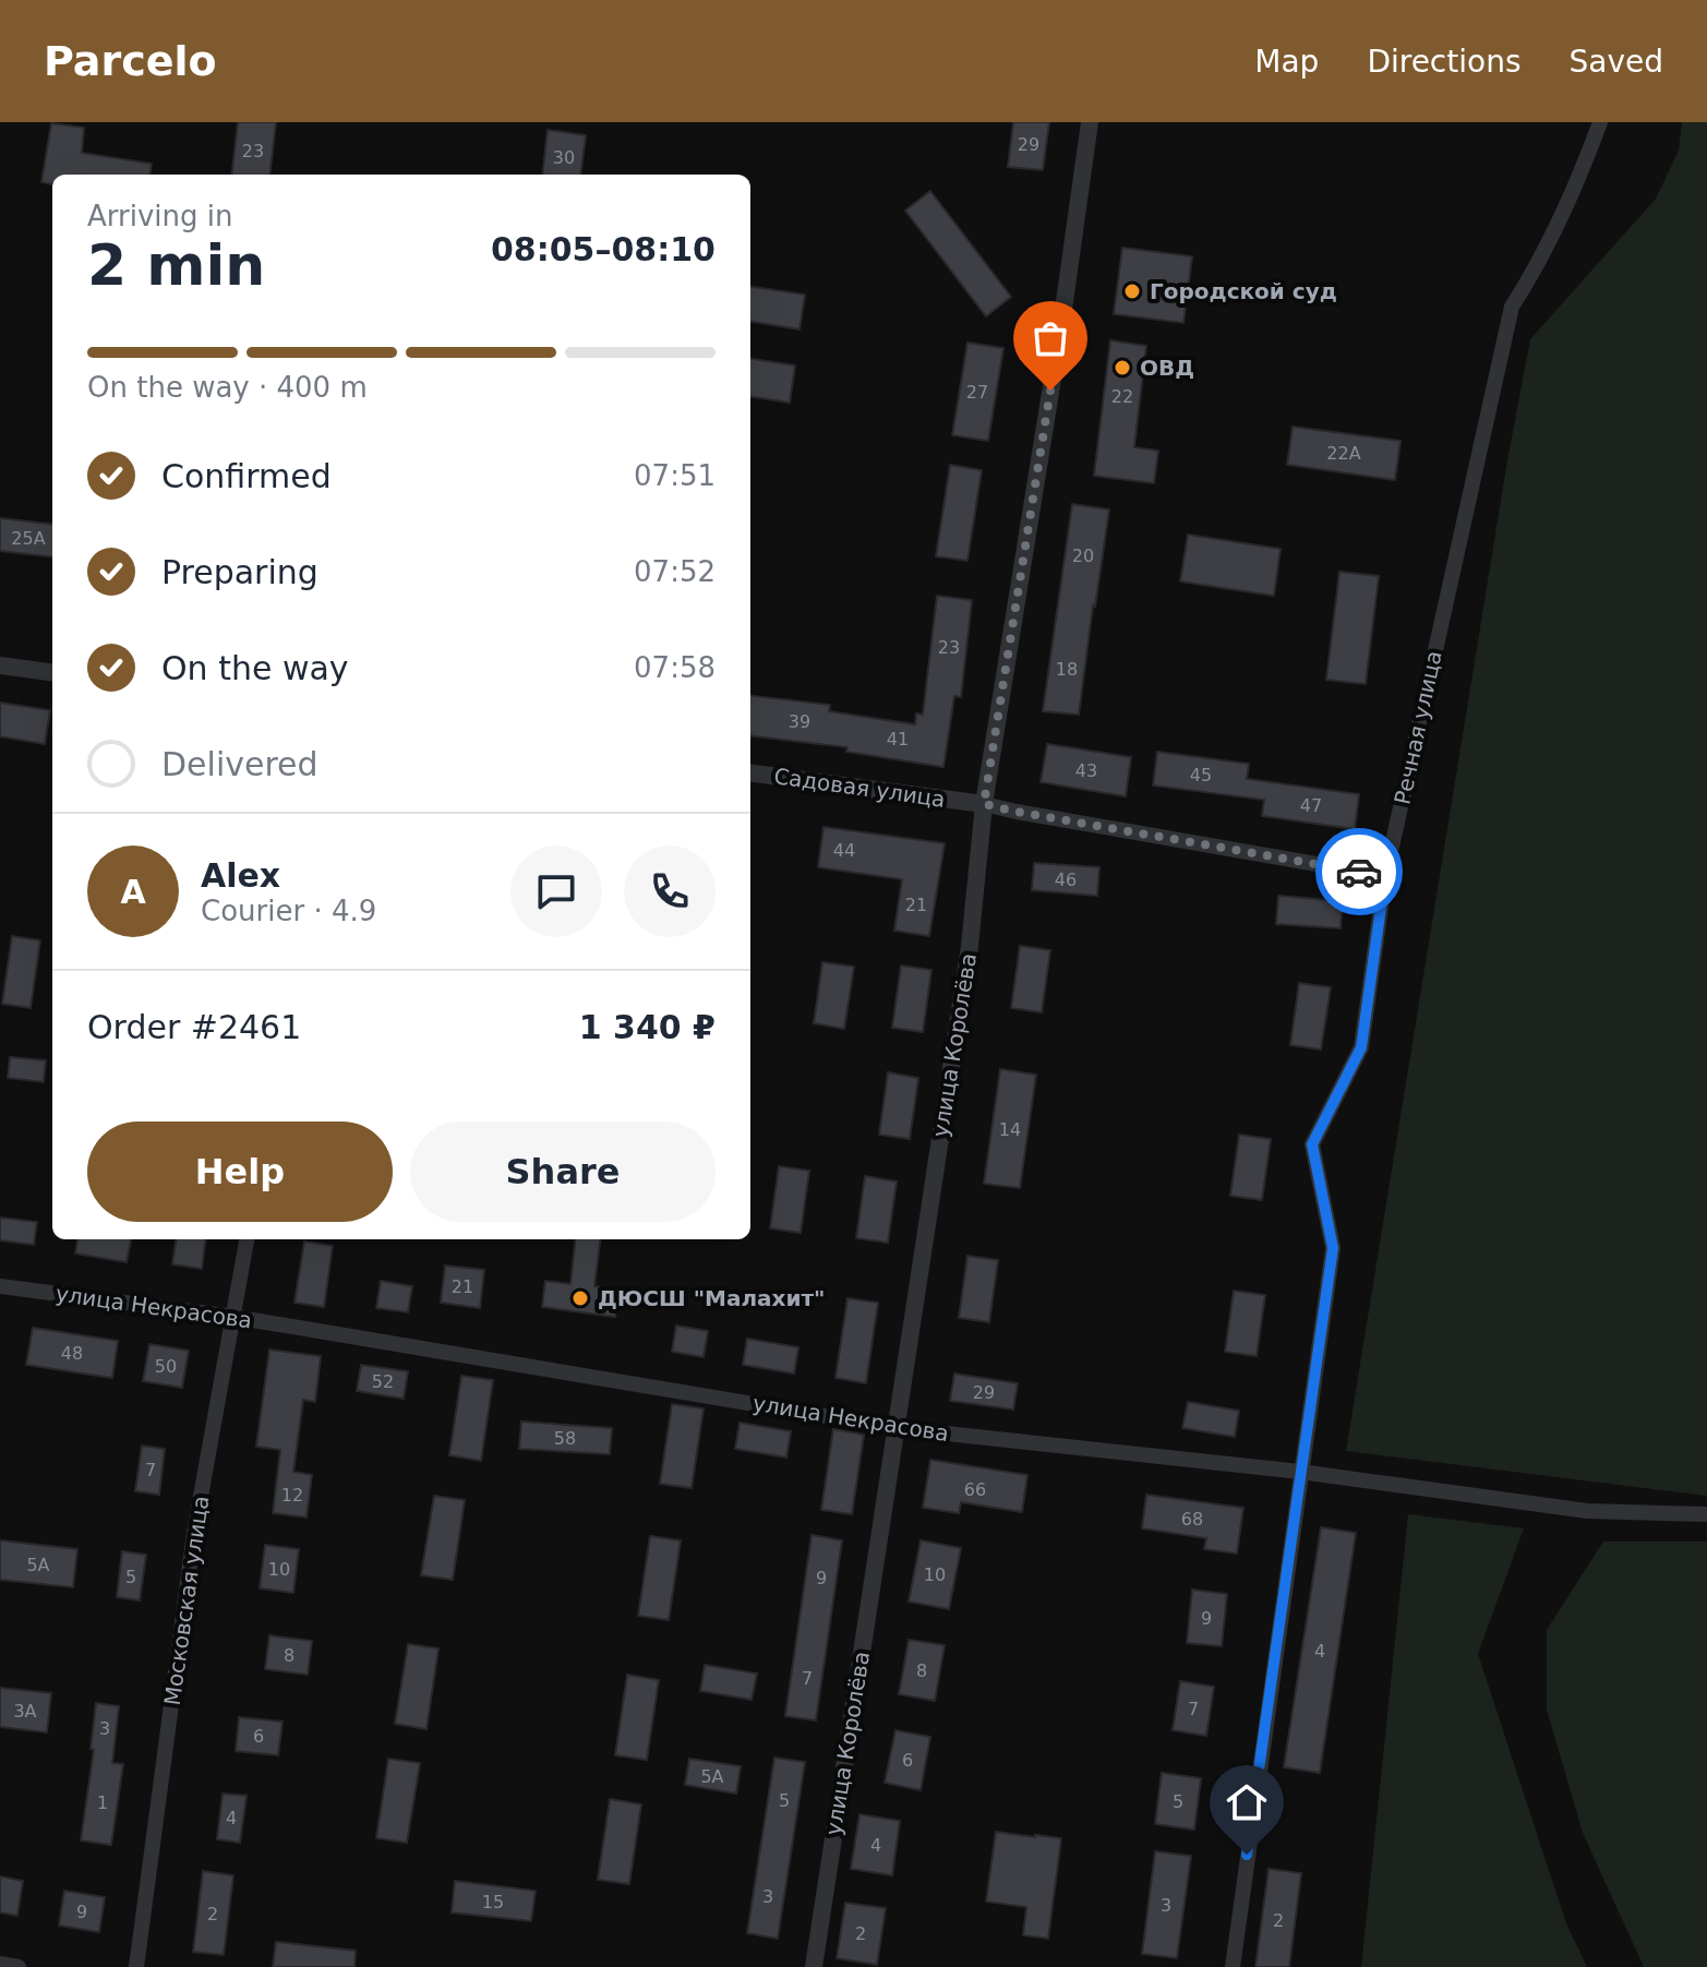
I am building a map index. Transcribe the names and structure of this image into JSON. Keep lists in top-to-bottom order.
{
  "streets": {
    "street": [
      "Речная улица",
      "Садовая улица",
      "улица Королёва",
      "улица Некрасова",
      "Московская улица"
    ]
  },
  "crossings": [
    ["Речная улица", "Садовая улица"],
    ["Речная улица", "улица Некрасова"],
    ["Садовая улица", "улица Королёва"],
    ["улица Королёва", "улица Некрасова"],
    ["улица Некрасова", "Московская улица"]
  ],
  "places": ["Городской суд", "ОВД", "ДЮСШ \"Малахит\""],
  "house_numbers": [
    "29",
    "23",
    "30",
    "27",
    "22",
    "22А",
    "25А",
    "20",
    "23",
    "18",
    "39",
    "41",
    "43",
    "45",
    "47",
    "44",
    "46",
    "21",
    "14",
    "21",
    "48",
    "50",
    "52",
    "29",
    "58",
    "7",
    "66",
    "12",
    "68",
    "5А",
    "10",
    "10",
    "5",
    "9",
    "9",
    "4",
    "8",
    "8",
    "7",
    "7",
    "3А",
    "3",
    "6",
    "6",
    "5А",
    "5",
    "5",
    "1",
    "4",
    "4",
    "3",
    "15",
    "3",
    "9",
    "2",
    "2",
    "2"
  ],
  "page": {
    "header": "Parcelo",
    "nav": ["Map", "Directions", "Saved"],
    "heading": ["2 min", "Arriving in", "08:05–08:10"],
    "panel": [
      "Alex",
      "Courier · 4.9",
      "Order #2461",
      "1 340 ₽"
    ],
    "bar": "On the way · 400 m",
    "list": [
      ["Confirmed", "07:51"],
      ["Preparing", "07:52"],
      ["On the way", "07:58"],
      "Delivered"
    ],
    "round": "A",
    "buttons": ["Help", "Share"]
  }
}
